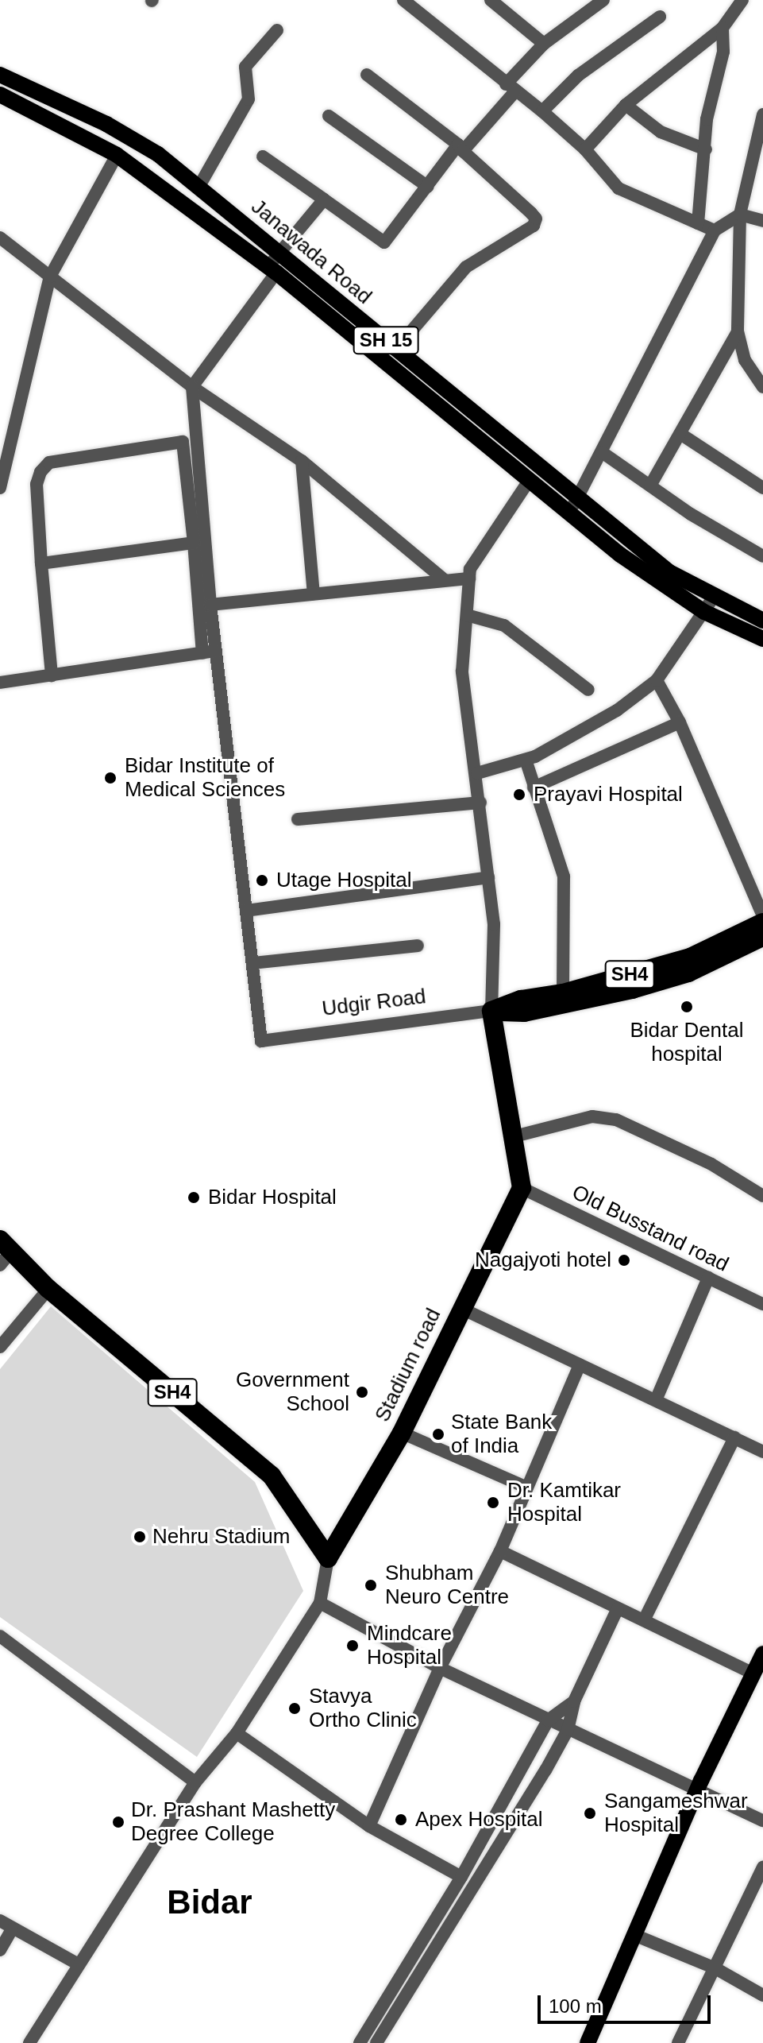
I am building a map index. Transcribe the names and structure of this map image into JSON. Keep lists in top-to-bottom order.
{
  "streets": {
    "highway": ["SH4", "Udgir Road", "Stadium road"],
    "main road": ["Janawada Road", "SH 15"],
    "street": ["Old Busstand road"]
  },
  "crossings": [
    ["SH4", "Stadium road"],
    ["Old Busstand road", "Stadium road"]
  ],
  "districts": ["Bidar"],
  "places": [
    "Bidar Institute of Medical Sciences",
    "Prayavi Hospital",
    "Utage Hospital",
    "Bidar Dental hospital",
    "Bidar Hospital",
    "Nagajyoti hotel",
    "Government School",
    "State Bank of India",
    "Dr. Kamtikar Hospital",
    "Nehru Stadium",
    "Shubham Neuro Centre",
    "Mindcare Hospital",
    "Stavya Ortho Clinic",
    "Sangameshwar Hospital",
    "Apex Hospital",
    "Dr. Prashant Mashetty Degree College"
  ],
  "scale_bar": "100 m"
}
